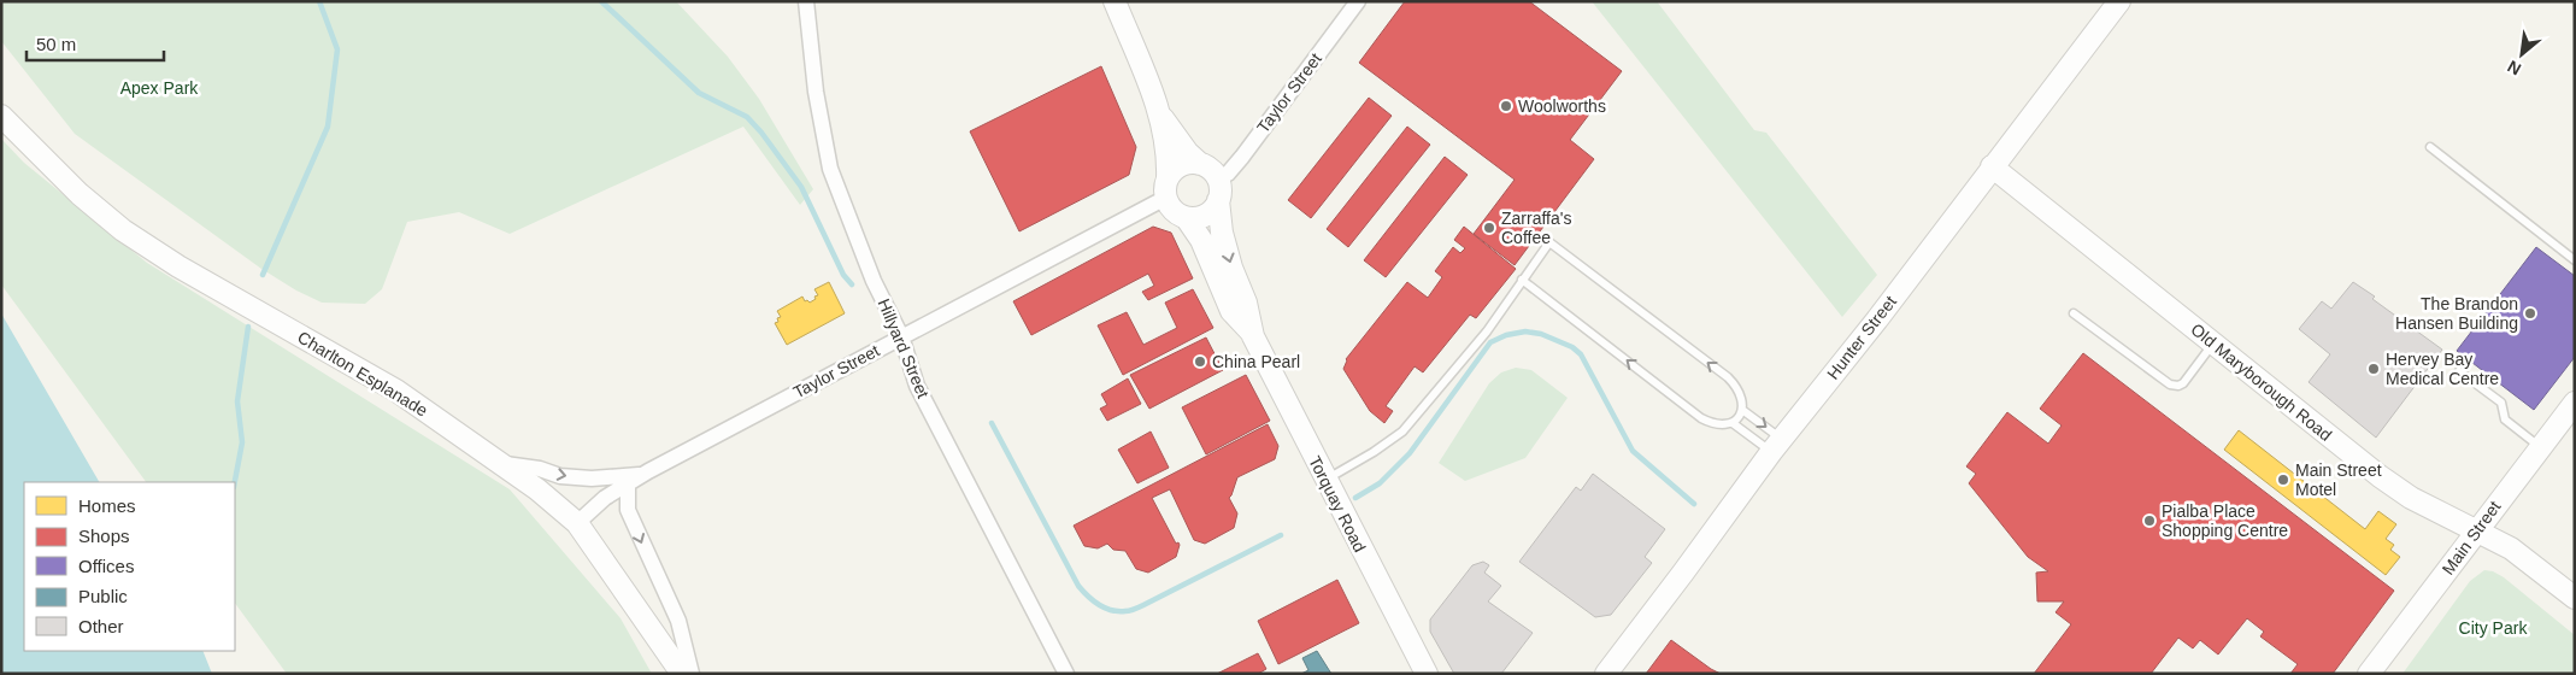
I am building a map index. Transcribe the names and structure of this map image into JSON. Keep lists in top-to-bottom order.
{
  "streets": {
    "street": [
      "Taylor Street",
      "Hunter Street",
      "Hillyard Street",
      "Charlton Esplanade",
      "Old Maryborough Road",
      "Torquay Road",
      "Main Street"
    ]
  },
  "crossings": [
    ["Taylor Street", "Hillyard Street"],
    ["Taylor Street", "Charlton Esplanade"],
    ["Taylor Street", "Torquay Road"],
    ["Hunter Street", "Old Maryborough Road"],
    ["Old Maryborough Road", "Main Street"]
  ],
  "parks": ["Apex Park", "City Park"],
  "places": [
    "Woolworths",
    "Zarraffa's Coffee",
    "The Brandon Hansen Building",
    "China Pearl",
    "Hervey Bay Medical Centre",
    "Main Street Motel",
    "Pialba Place Shopping Centre"
  ],
  "legend": [
    "Homes",
    "Shops",
    "Offices",
    "Public",
    "Other"
  ],
  "scale_bar": "50 m",
  "north": "bottom left"
}
